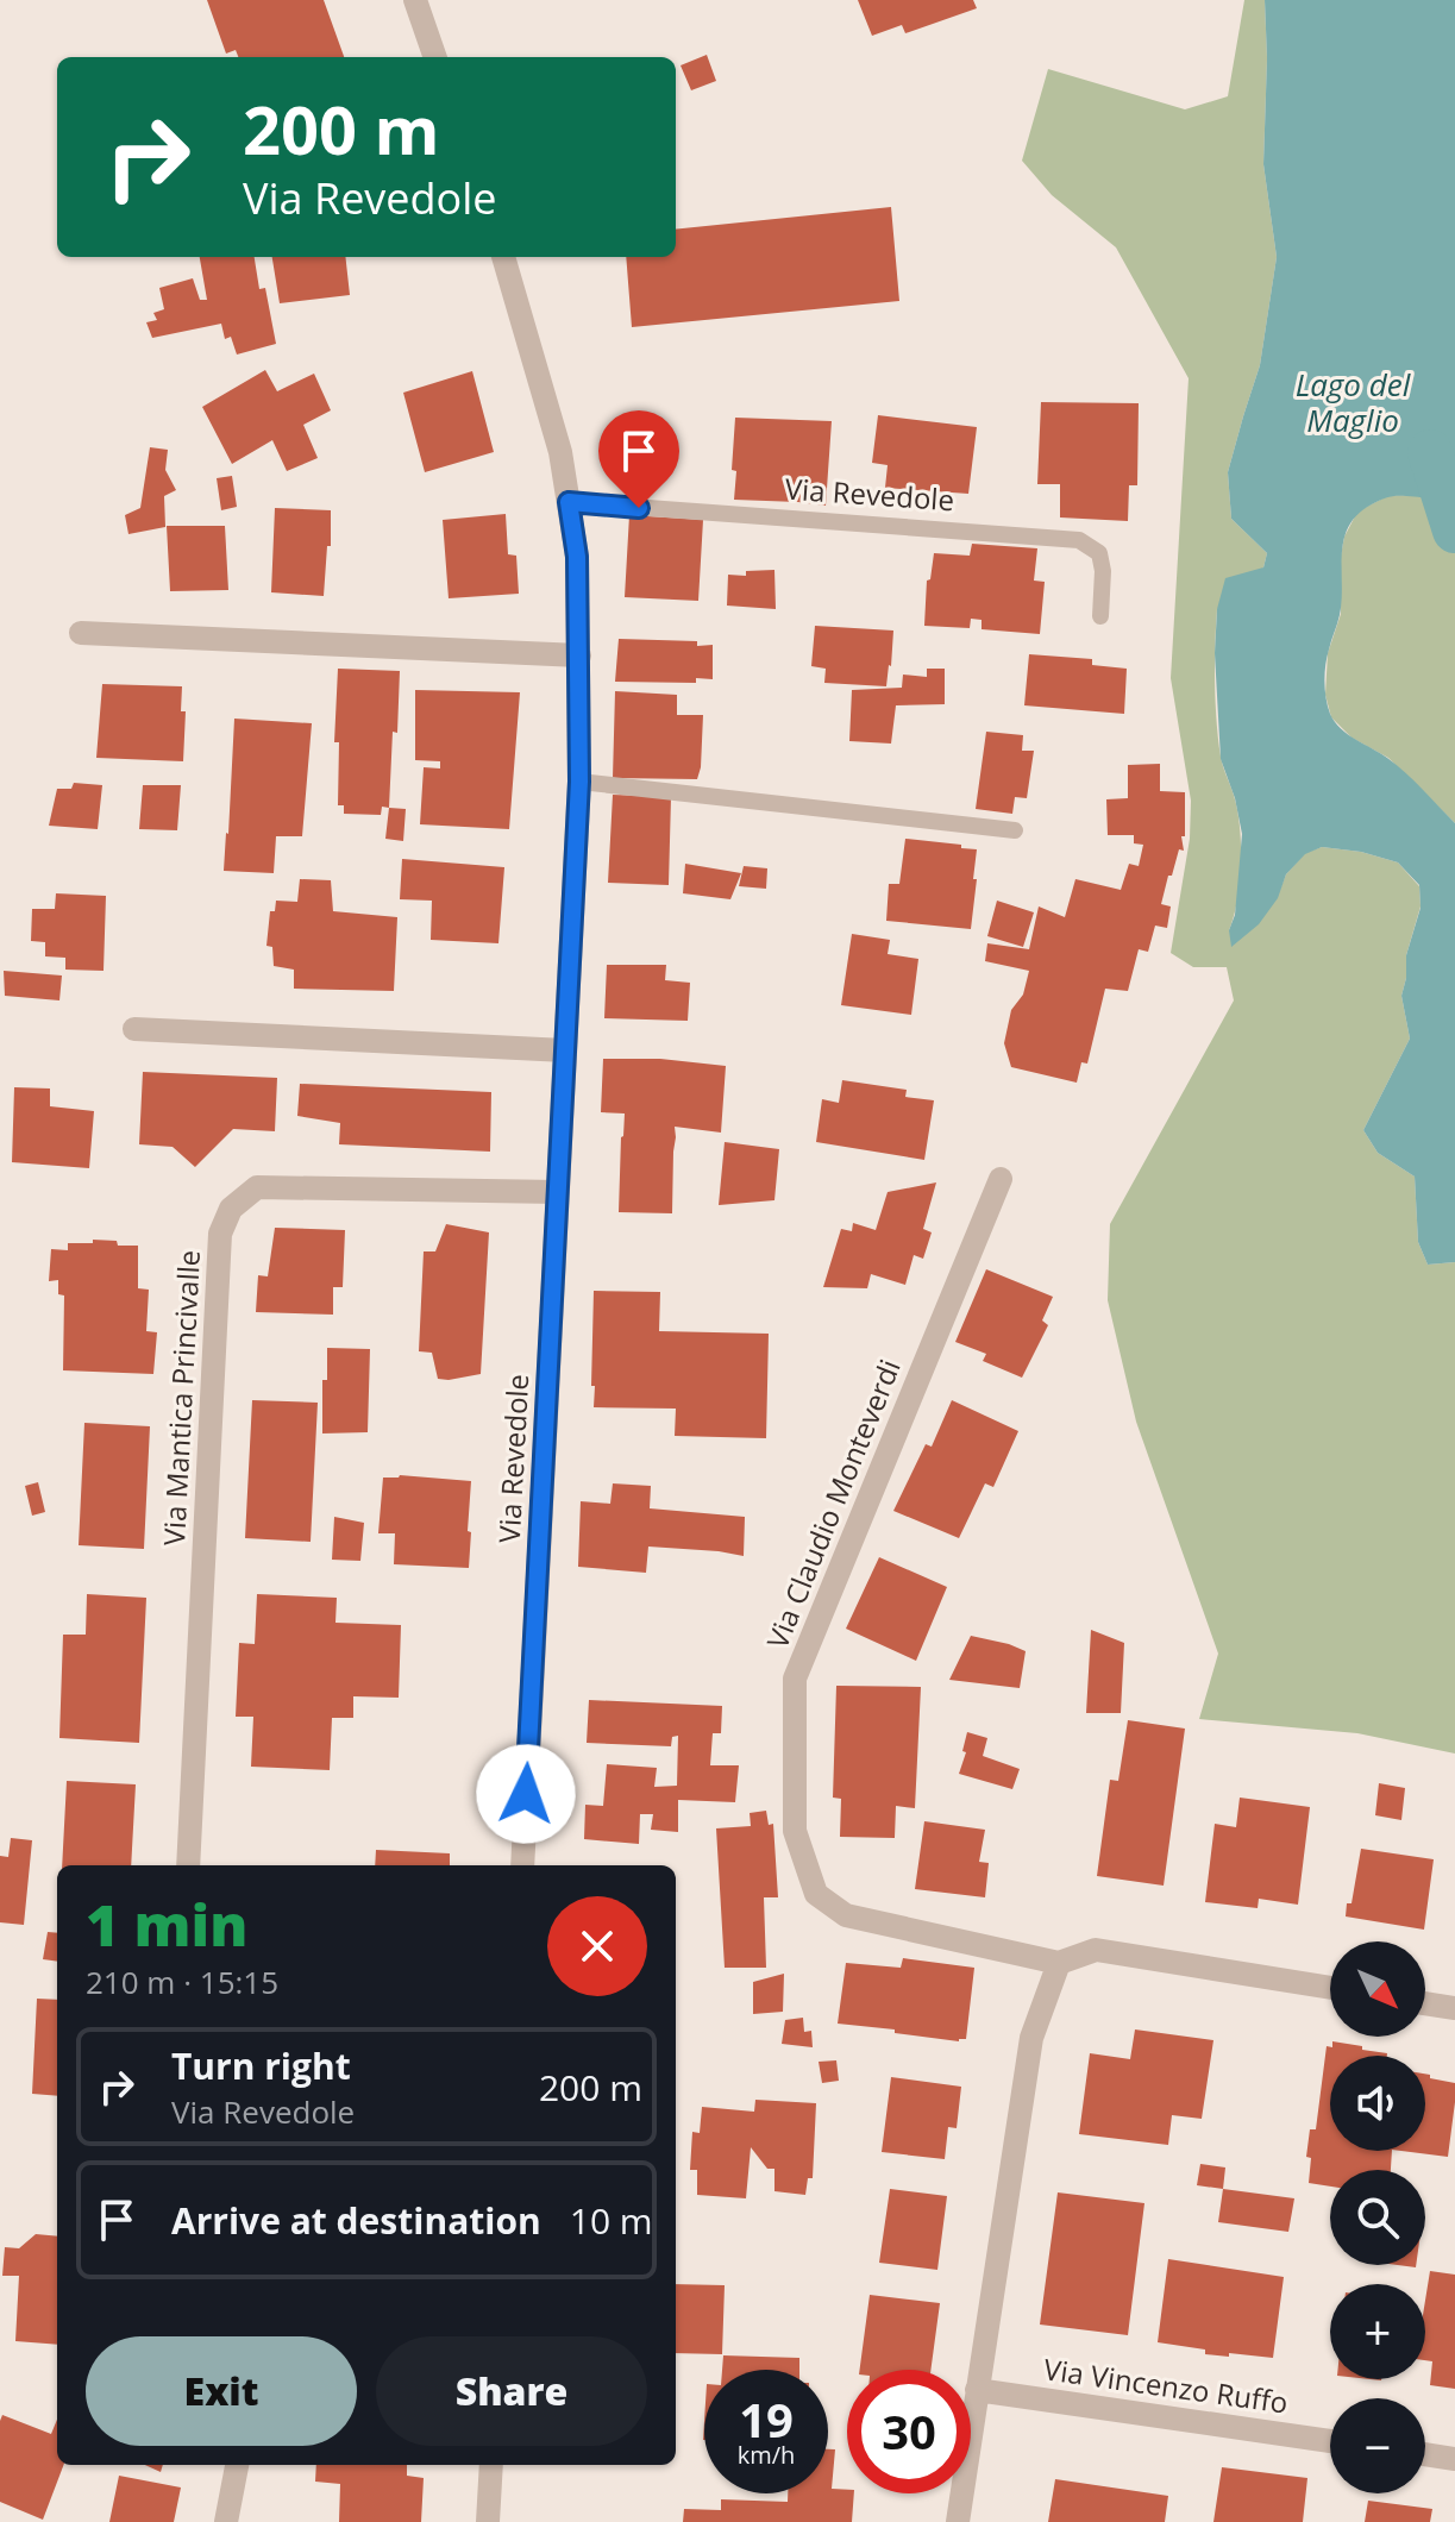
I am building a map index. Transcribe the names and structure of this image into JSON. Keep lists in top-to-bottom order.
{
  "streets": {
    "street": [
      "Via Revedole",
      "Via Mantica Princivalle",
      "Via Claudio Monteverdi",
      "Via Vincenzo Ruffo"
    ]
  },
  "crossings": [
    ["Via Revedole", "Via Mantica Princivalle"]
  ],
  "water": ["Lago del Maglio"],
  "north": "bottom right",
  "page": {
    "turn": ["200 m", "Via Revedole"],
    "heading": ["1 min", "210 m · 15:15"],
    "map_buttons": ["+", "−"],
    "list": [
      {
        "name": "Turn right",
        "note": "Via Revedole",
        "value": "200 m"
      },
      {
        "name": "Arrive at destination",
        "value": "10 m"
      }
    ],
    "buttons": ["Exit", "Share"],
    "speed": "19 km/h",
    "limit": "30"
  }
}
